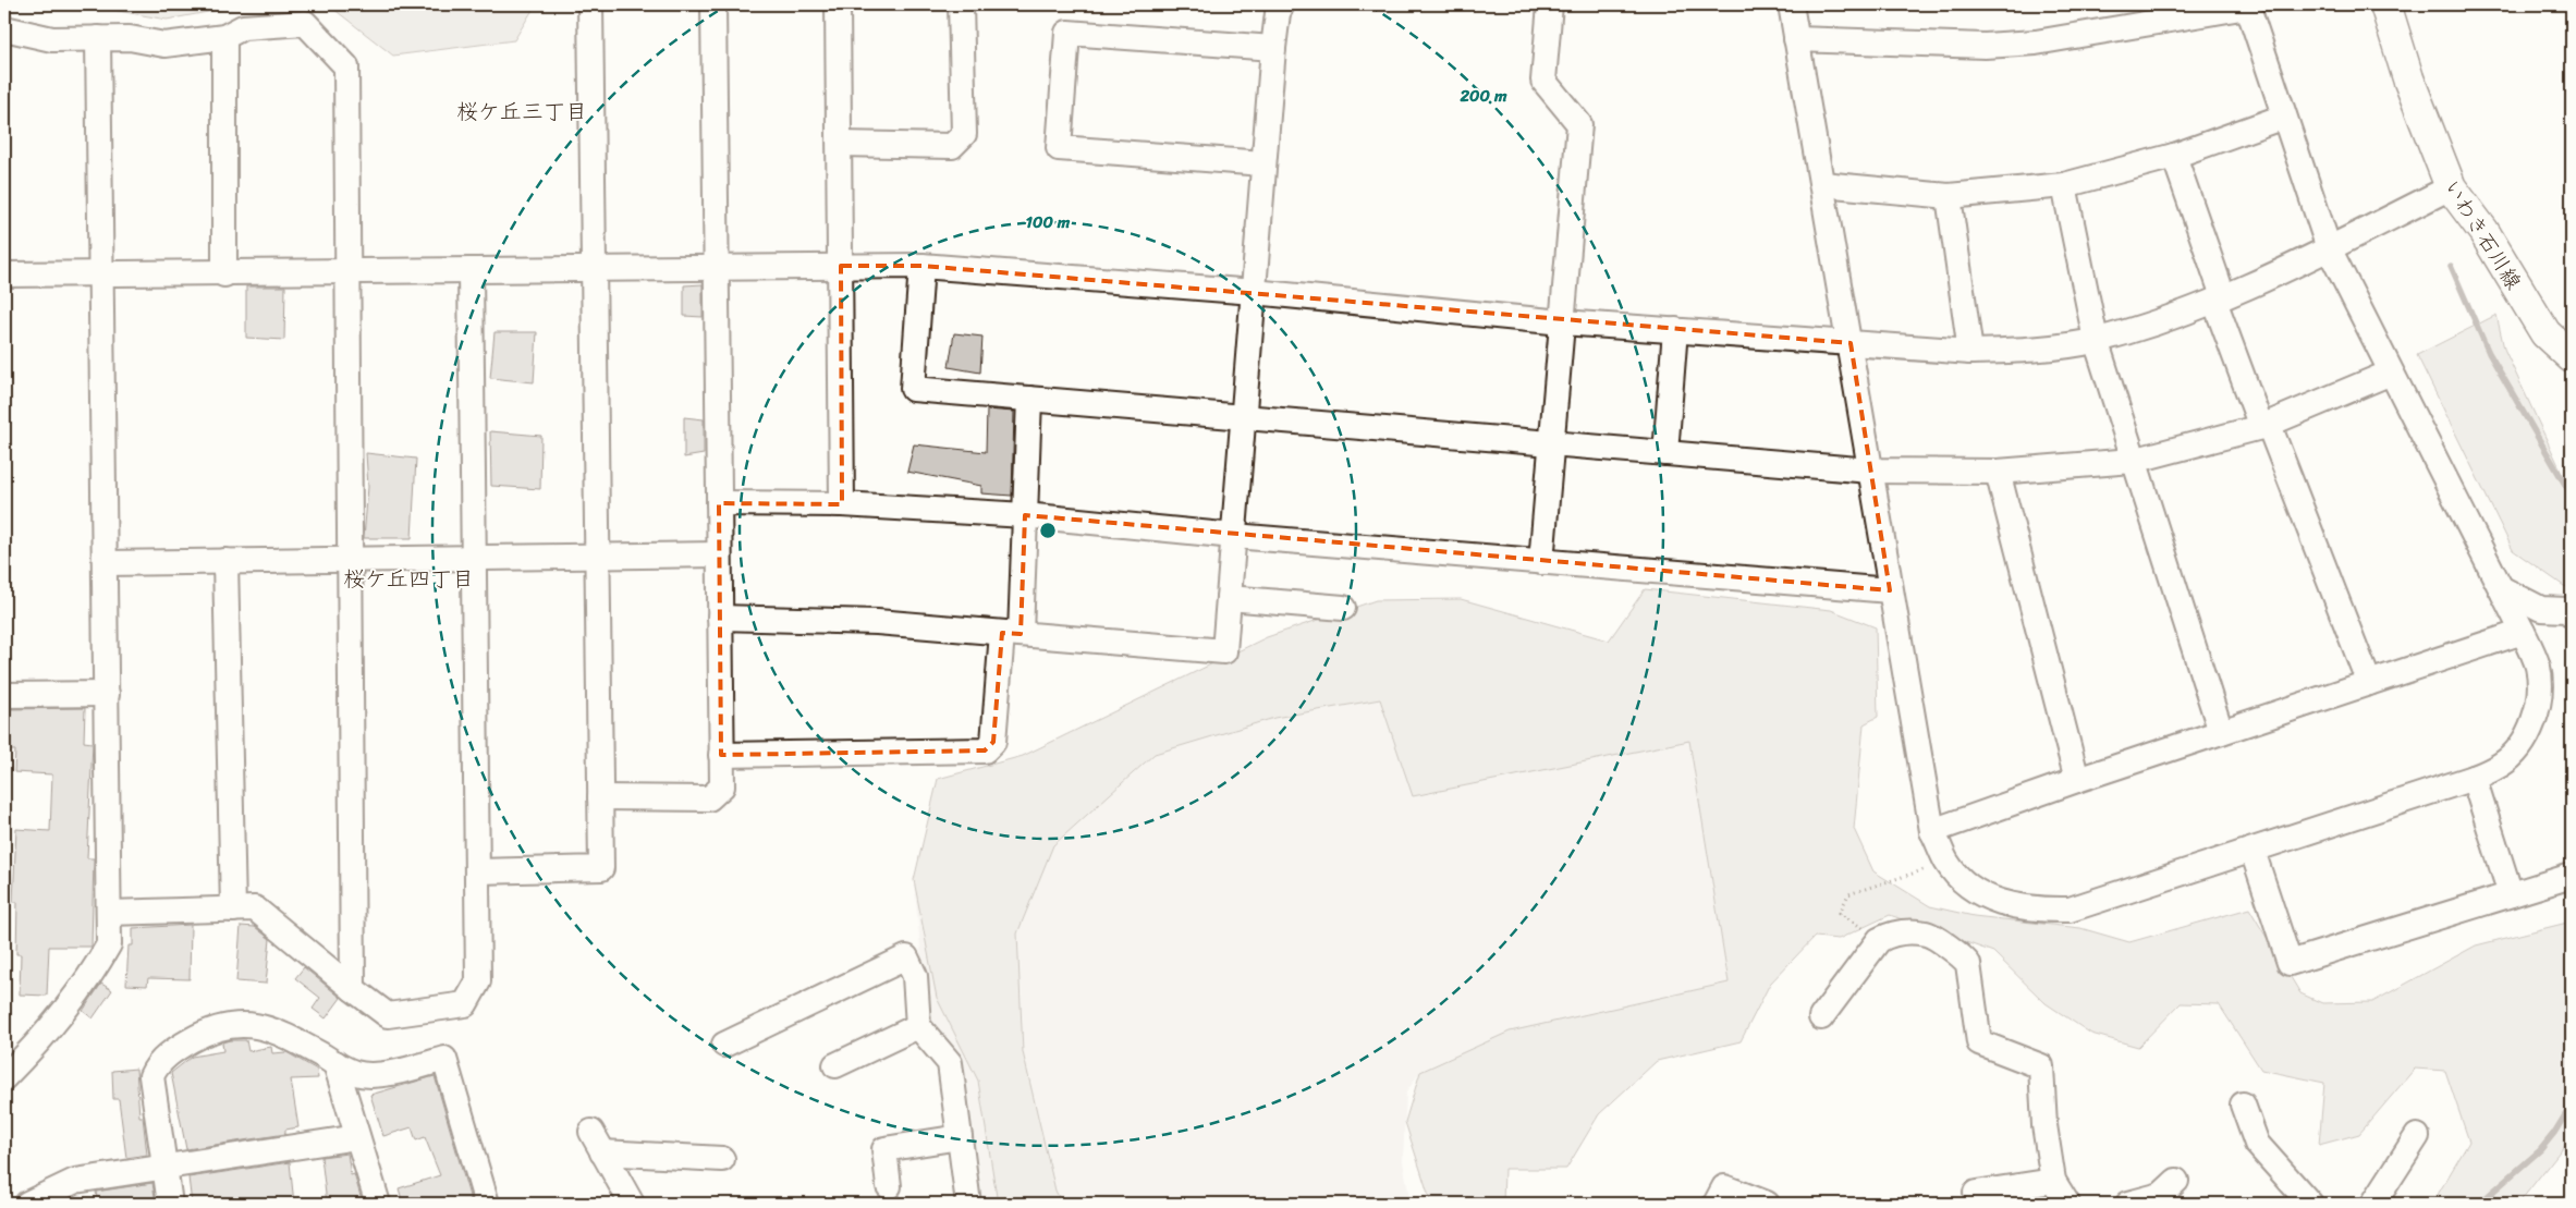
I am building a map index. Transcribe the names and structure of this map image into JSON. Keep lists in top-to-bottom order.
{
  "streets": {
    "main road": ["いわき石川線"]
  },
  "districts": ["桜ケ丘三丁目", "桜ケ丘四丁目"],
  "rings": ["200 m", "100 m"]
}
